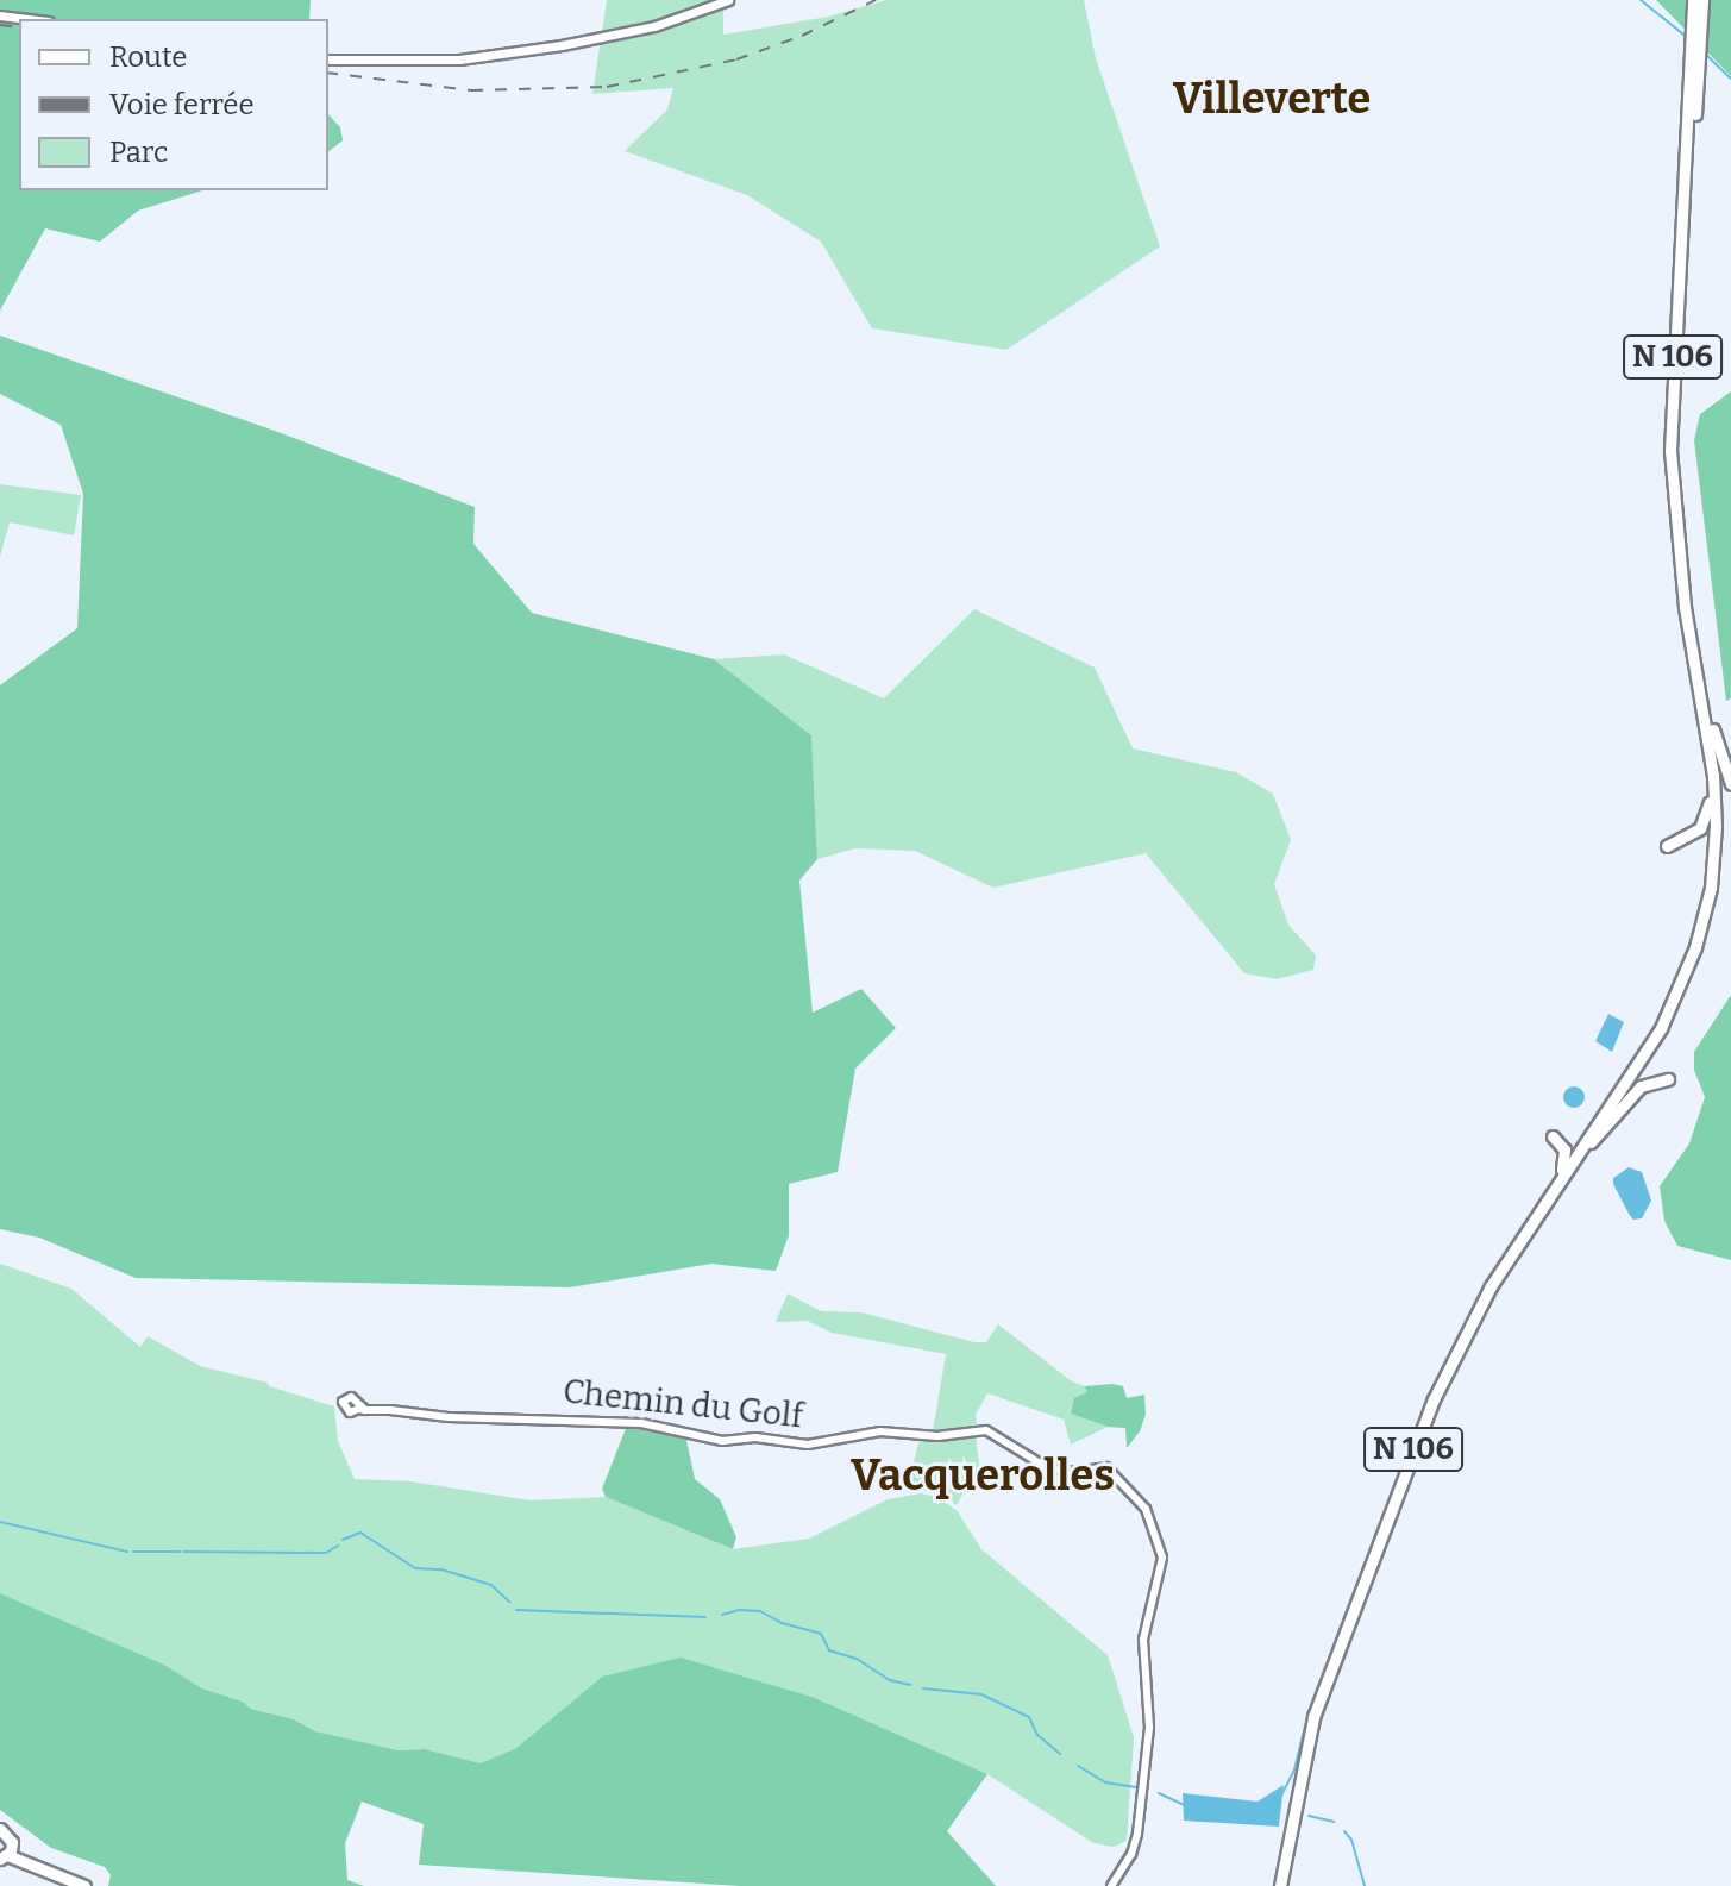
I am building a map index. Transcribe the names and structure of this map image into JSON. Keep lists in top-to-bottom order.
{
  "streets": {
    "main road": ["N 106"],
    "street": ["Chemin du Golf"]
  },
  "districts": ["Villeverte", "Vacquerolles"],
  "legend": ["Route", "Voie ferrée", "Parc"]
}
